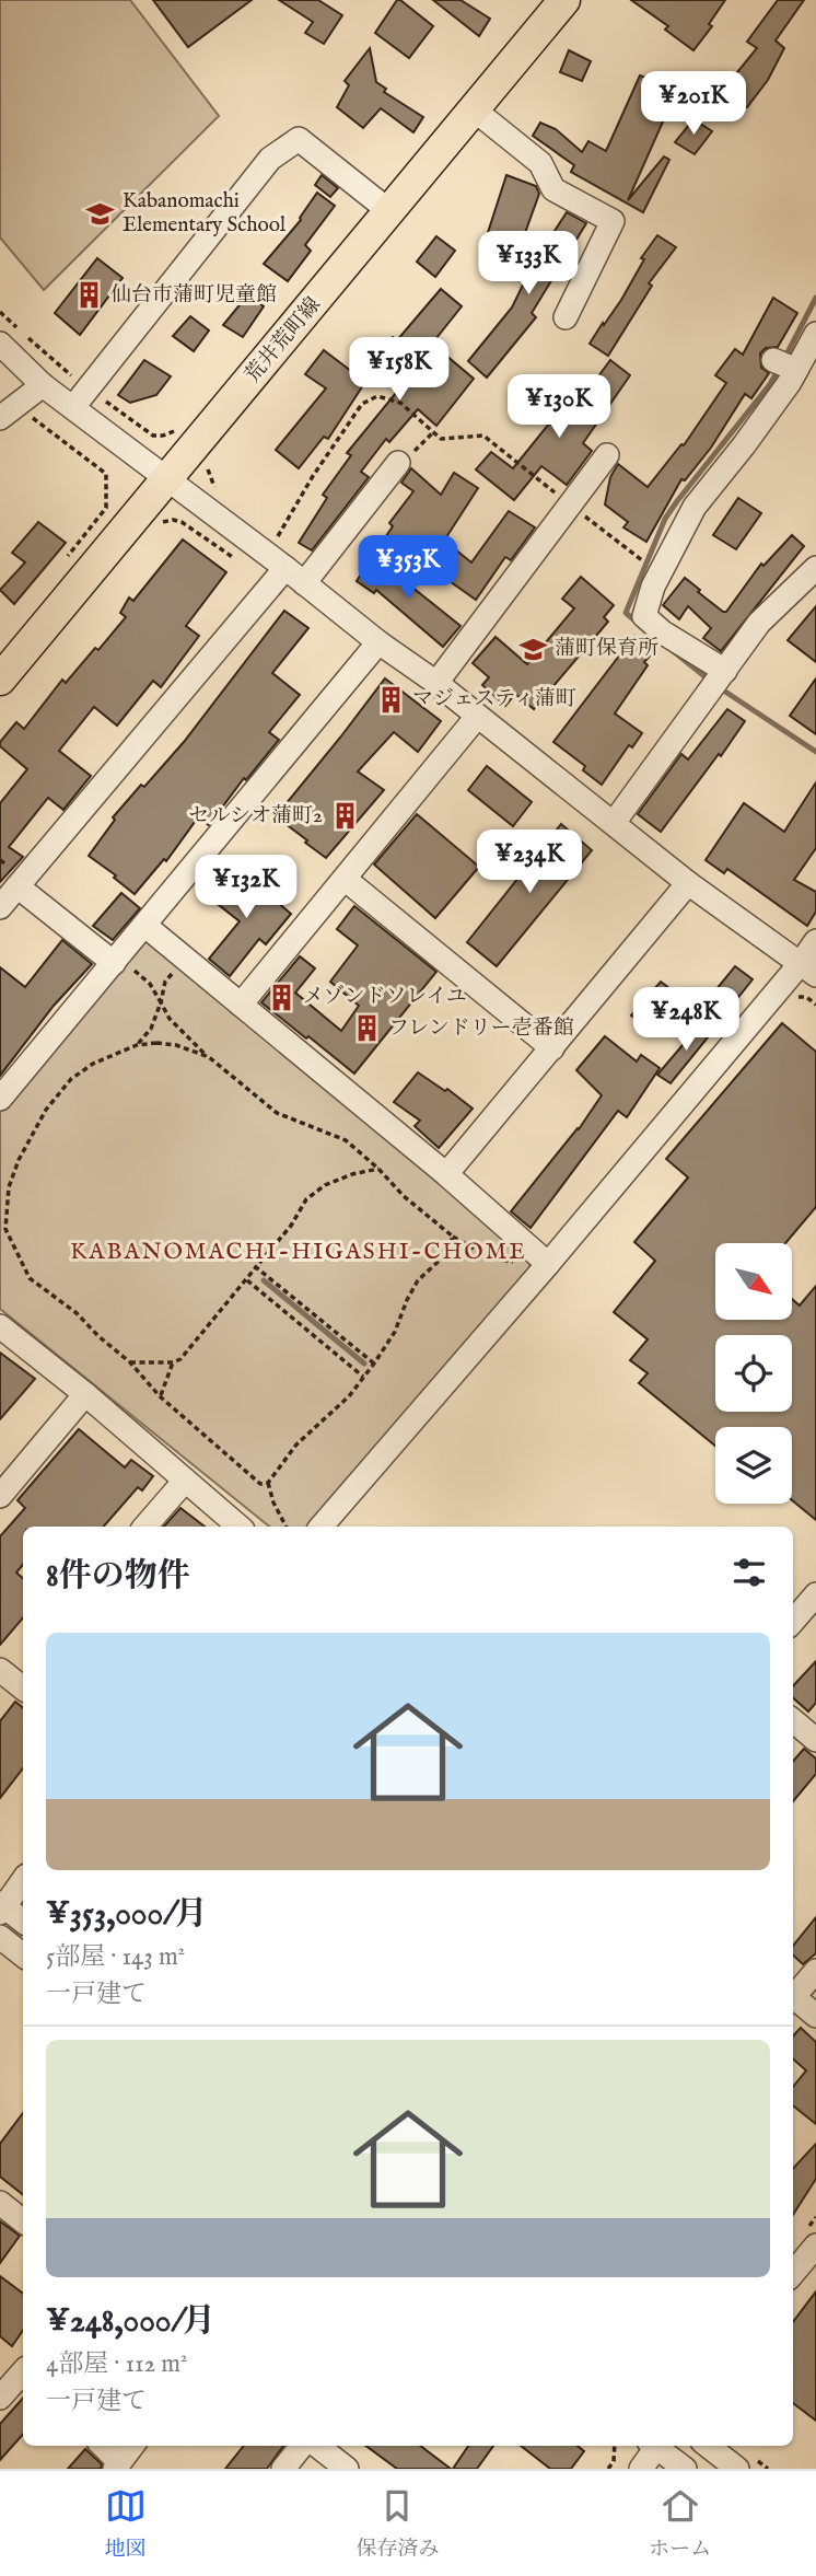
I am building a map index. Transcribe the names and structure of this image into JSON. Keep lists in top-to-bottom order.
{
  "streets": {
    "main road": ["荒井荒町線"]
  },
  "districts": ["KABANOMACHI-HIGASHI-CHOME"],
  "places": {
    "school or university": ["Kabanomachi Elementary School", "蒲町保育所"],
    "building": [
      "仙台市蒲町児童館",
      "マジェスティ蒲町",
      "セルシオ蒲町2",
      "メゾンドソレイユ",
      "フレンドリー壱番館"
    ]
  },
  "north": "bottom right",
  "page": {
    "price": [
      "¥201K",
      "¥133K",
      "¥158K",
      "¥130K",
      "¥353K",
      "¥234K",
      "¥132K",
      "¥248K"
    ],
    "heading": "8件の物件",
    "list": [
      {
        "name": "¥353,000/月",
        "note": "5部屋 · 143 m² · 一戸建て"
      },
      {
        "name": "¥248,000/月",
        "note": "4部屋 · 112 m² · 一戸建て"
      }
    ],
    "tabs": ["地図", "保存済み", "ホーム"]
  }
}
